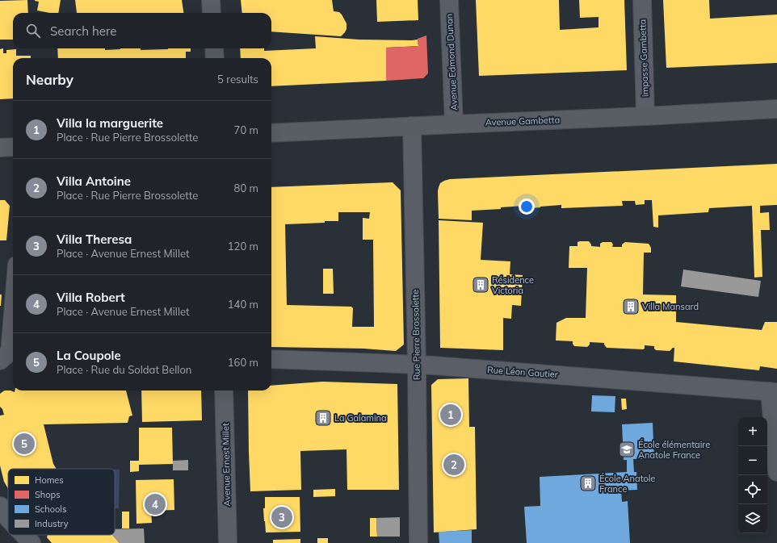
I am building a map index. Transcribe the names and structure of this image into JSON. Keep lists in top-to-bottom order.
{
  "streets": {
    "main road": ["Avenue Gambetta"],
    "street": [
      "Impasse Gambetta",
      "Avenue Edmond Dunan",
      "Rue Pierre Brossolette",
      "Rue Léon Gautier",
      "Avenue Ernest Millet"
    ]
  },
  "crossings": [
    ["Impasse Gambetta", "Avenue Gambetta"],
    ["Avenue Edmond Dunan", "Avenue Gambetta"],
    ["Avenue Gambetta", "Rue Pierre Brossolette"],
    ["Rue Pierre Brossolette", "Rue Léon Gautier"]
  ],
  "places": {
    "building": [
      "Résidence Victoria",
      "Villa Mansard",
      "La Galamina",
      "École Anatole France"
    ],
    "school or university": ["École élémentaire Anatole France"]
  },
  "legend": [
    "Homes",
    "Shops",
    "Schools",
    "Industry"
  ],
  "page": {
    "search": "Search here",
    "heading": ["Nearby", "5 results"],
    "list": [
      {
        "mark": "1",
        "name": "Villa la marguerite",
        "note": "Place · Rue Pierre Brossolette",
        "value": "70 m"
      },
      {
        "mark": "2",
        "name": "Villa Antoine",
        "note": "Place · Rue Pierre Brossolette",
        "value": "80 m"
      },
      {
        "mark": "3",
        "name": "Villa Theresa",
        "note": "Place · Avenue Ernest Millet",
        "value": "120 m"
      },
      {
        "mark": "4",
        "name": "Villa Robert",
        "note": "Place · Avenue Ernest Millet",
        "value": "140 m"
      },
      {
        "mark": "5",
        "name": "La Coupole",
        "note": "Place · Rue du Soldat Bellon",
        "value": "160 m"
      }
    ],
    "pins": [
      "1",
      "5",
      "2",
      "4",
      "3"
    ],
    "map_buttons": ["+", "−"]
  }
}
